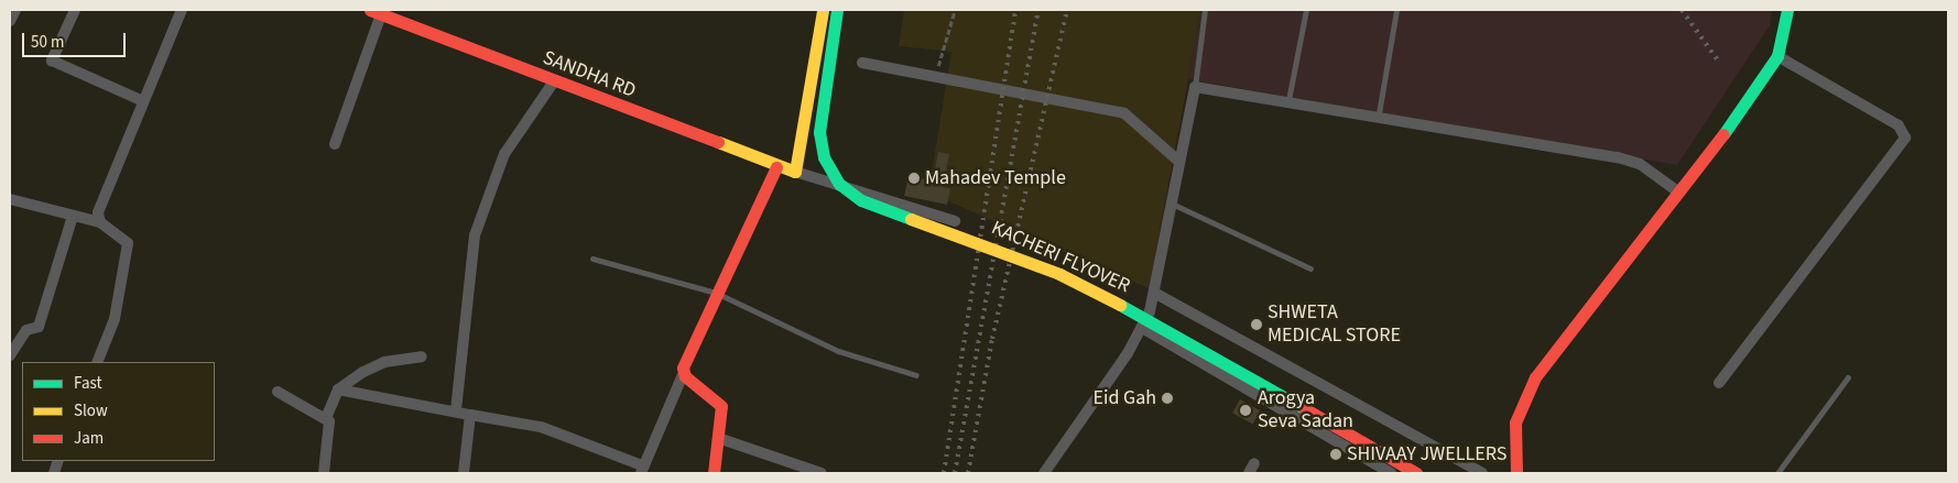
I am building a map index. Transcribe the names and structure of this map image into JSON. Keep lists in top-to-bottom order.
{
  "streets": {
    "main road": ["SANDHA RD", "KACHERI FLYOVER"]
  },
  "places": [
    "Mahadev Temple",
    "SHWETA MEDICAL STORE",
    "Eid Gah",
    "Arogya Seva Sadan",
    "SHIVAAY JWELLERS"
  ],
  "legend": ["Fast", "Slow", "Jam"],
  "scale_bar": "50 m"
}
